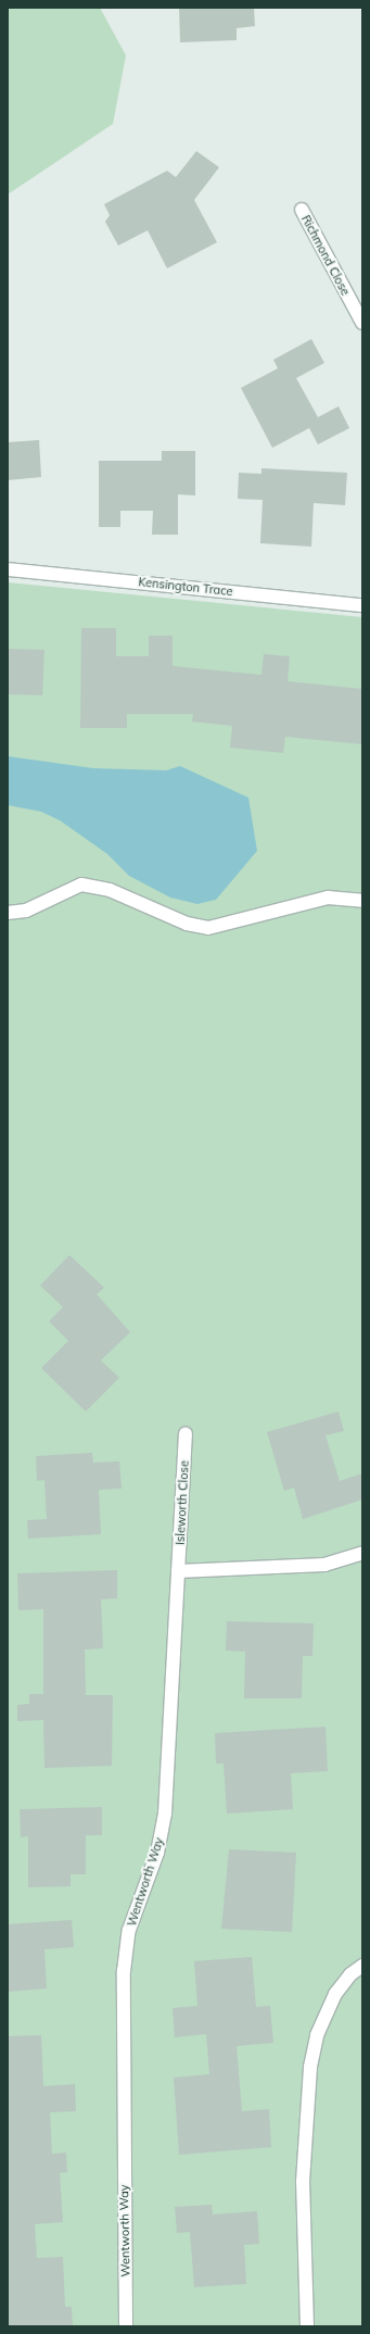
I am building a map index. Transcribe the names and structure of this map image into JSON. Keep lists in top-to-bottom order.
{
  "streets": {
    "street": [
      "Richmond Close",
      "Kensington Trace",
      "Isleworth Close",
      "Wentworth Way"
    ]
  },
  "crossings": [
    ["Isleworth Close", "Wentworth Way"]
  ]
}
